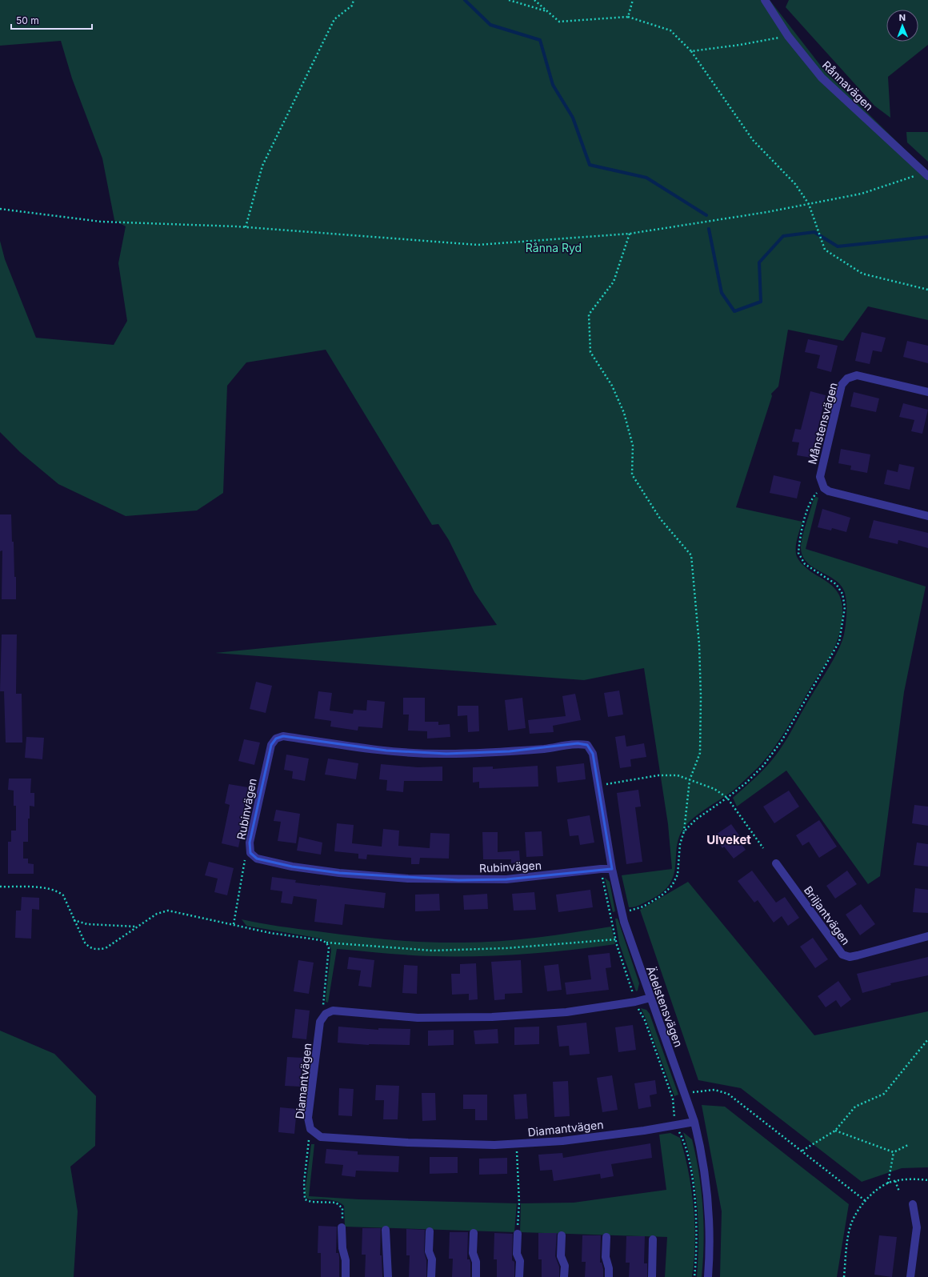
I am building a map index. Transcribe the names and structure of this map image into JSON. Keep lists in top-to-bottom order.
{
  "streets": {
    "street": [
      "Rånnavägen",
      "Månstensvägen",
      "Rubinvägen",
      "Briljantvägen",
      "Ädelstensvägen",
      "Diamantvägen"
    ]
  },
  "crossings": [
    ["Rubinvägen", "Ädelstensvägen"],
    ["Ädelstensvägen", "Diamantvägen"]
  ],
  "districts": ["Ulveket"],
  "parks": ["Rånna Ryd"],
  "scale_bar": "50 m",
  "north": "top"
}
